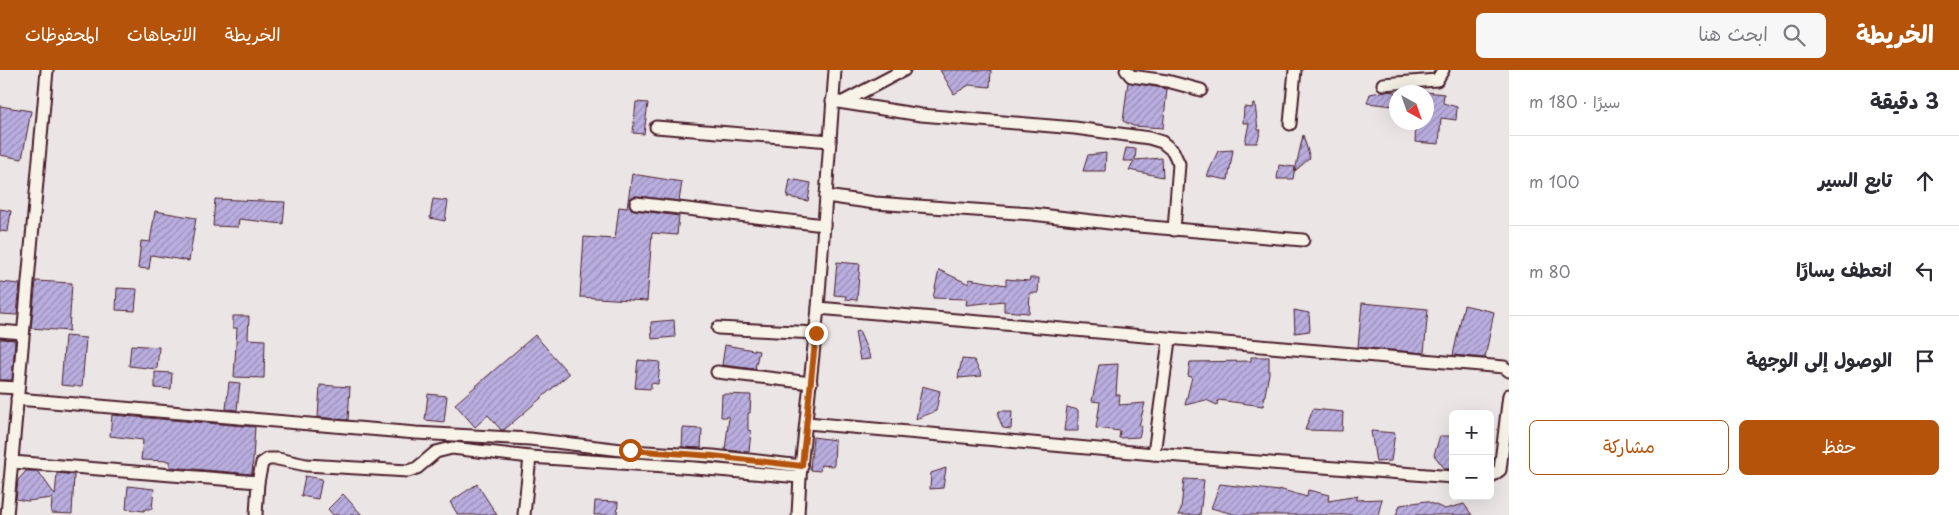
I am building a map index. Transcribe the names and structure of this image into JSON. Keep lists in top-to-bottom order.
{
  "north": "bottom right",
  "page": {
    "header": "الخريطة",
    "search": "ابحث هنا",
    "nav": ["الخريطة", "الاتجاهات", "المحفوظات"],
    "heading": ["3 دقيقة", "سيرًا · 180 m"],
    "list": [
      ["تابع السير", "100 m"],
      ["انعطف يسارًا", "80 m"],
      "الوصول إلى الوجهة"
    ],
    "buttons": ["حفظ", "مشاركة"],
    "map_buttons": ["+", "−"]
  }
}
